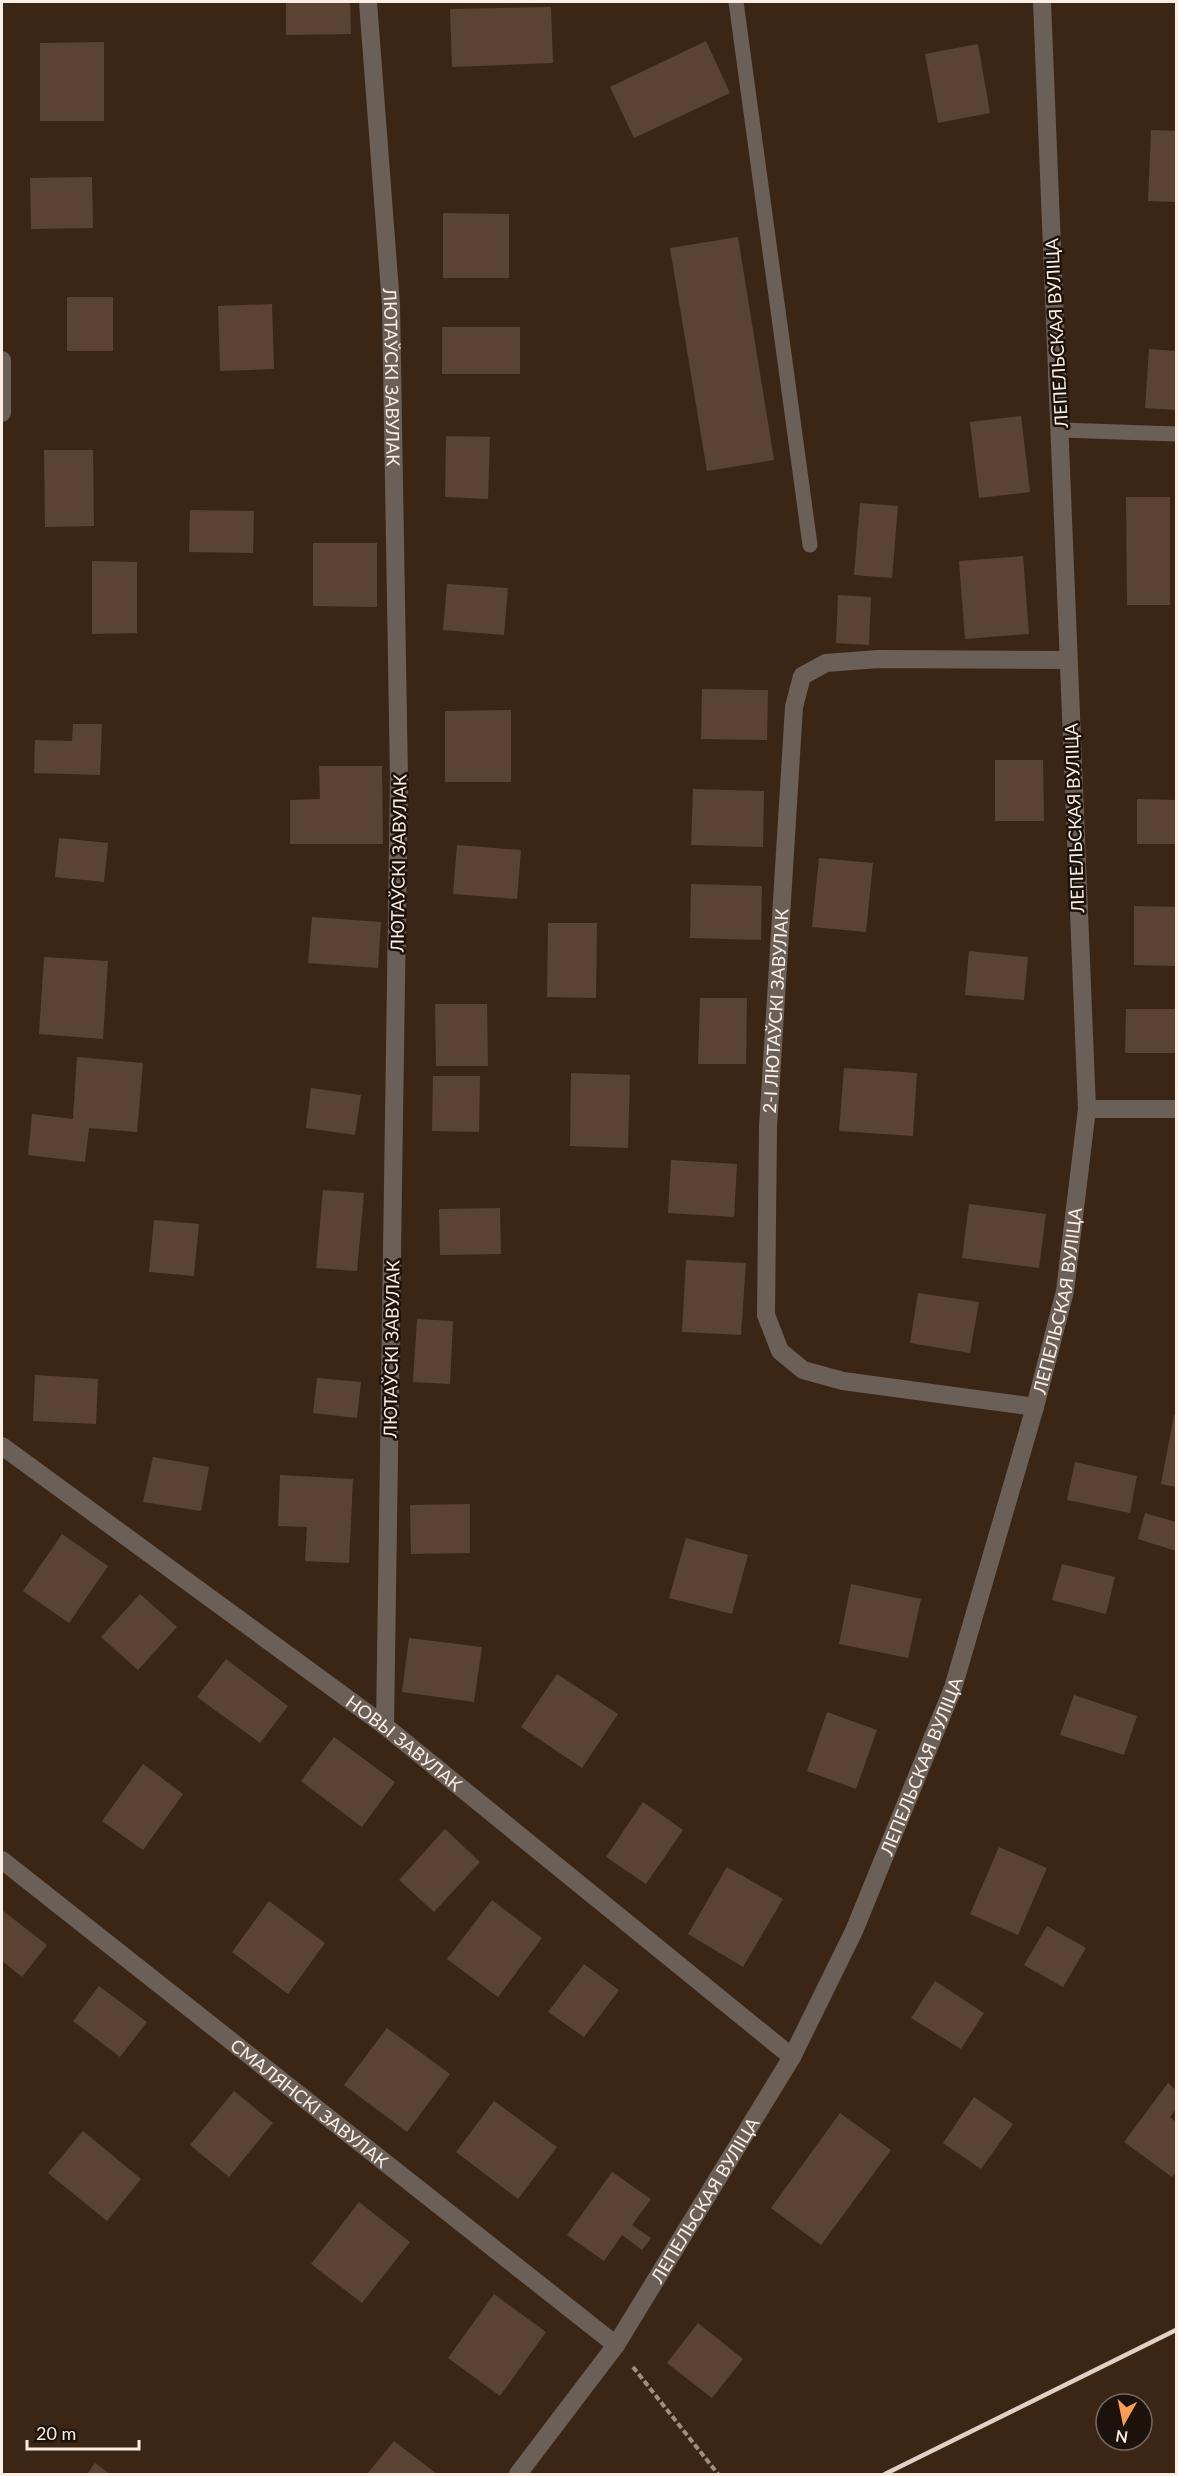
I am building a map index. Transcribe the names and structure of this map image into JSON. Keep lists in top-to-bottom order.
{
  "streets": {
    "street": [
      "ЛЕПЕЛЬСКАЯ ВУЛІЦА",
      "ЛЮТАЎСКІ ЗАВУЛАК",
      "2-І ЛЮТАЎСКІ ЗАВУЛАК",
      "НОВЫ ЗАВУЛАК",
      "СМАЛЯНСКІ ЗАВУЛАК"
    ]
  },
  "crossings": [
    ["ЛЕПЕЛЬСКАЯ ВУЛІЦА", "2-І ЛЮТАЎСКІ ЗАВУЛАК"],
    ["ЛЕПЕЛЬСКАЯ ВУЛІЦА", "НОВЫ ЗАВУЛАК"],
    ["ЛЕПЕЛЬСКАЯ ВУЛІЦА", "СМАЛЯНСКІ ЗАВУЛАК"],
    ["ЛЮТАЎСКІ ЗАВУЛАК", "НОВЫ ЗАВУЛАК"]
  ],
  "scale_bar": "20 m",
  "north": "bottom"
}
